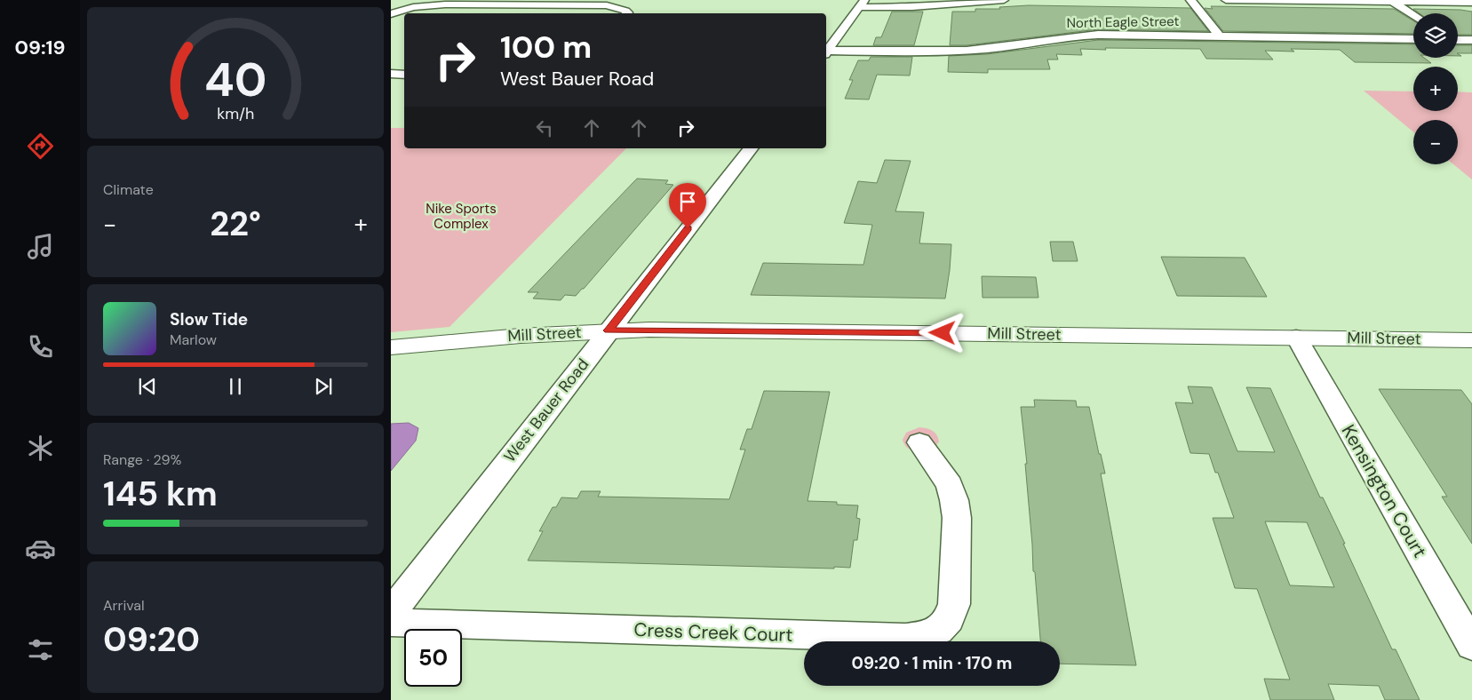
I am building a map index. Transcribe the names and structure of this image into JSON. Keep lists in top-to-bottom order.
{
  "streets": {
    "main road": ["Mill Street"],
    "street": [
      "North Eagle Street",
      "West Bauer Road",
      "Kensington Court",
      "Cress Creek Court"
    ]
  },
  "crossings": [
    ["Mill Street", "West Bauer Road"],
    ["Mill Street", "Kensington Court"]
  ],
  "parks": ["Nike Sports Complex"],
  "page": {
    "tabs": "09:19",
    "map_buttons": ["+", "−"],
    "turn": ["100 m", "West Bauer Road"],
    "tile": [
      "Climate",
      ["Range · 29%", "145 km"],
      ["Arrival", "09:20"]
    ],
    "heat": ["−", "22°", "+"],
    "song": ["Slow Tide", "Marlow"],
    "limit": "50",
    "trip": "09:20 · 1 min · 170 m",
    "gauge": ["40", "km/h"]
  }
}
